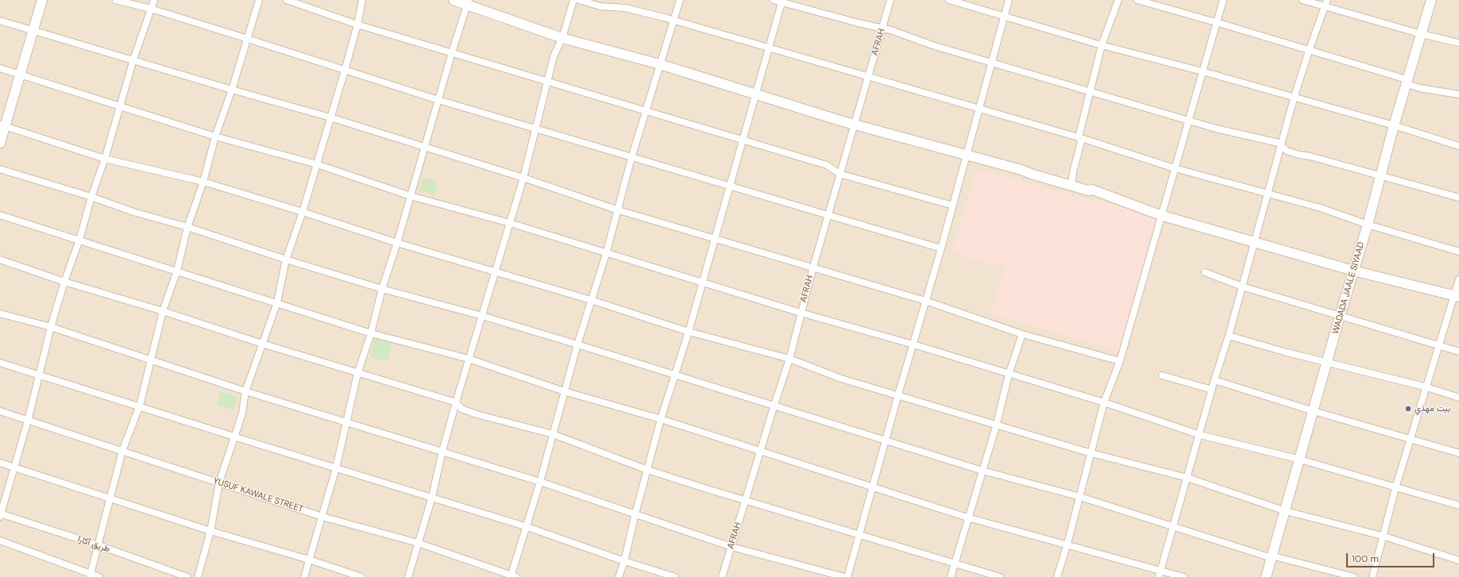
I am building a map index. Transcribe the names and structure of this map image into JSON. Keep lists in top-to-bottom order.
{
  "streets": {
    "street": [
      "AFRAH",
      "WADADA JAALE SIYAAD",
      "YUSUF KAWALE STREET",
      "طريق أكارا"
    ]
  },
  "places": ["بيت مهذي"],
  "scale_bar": "100 m"
}
